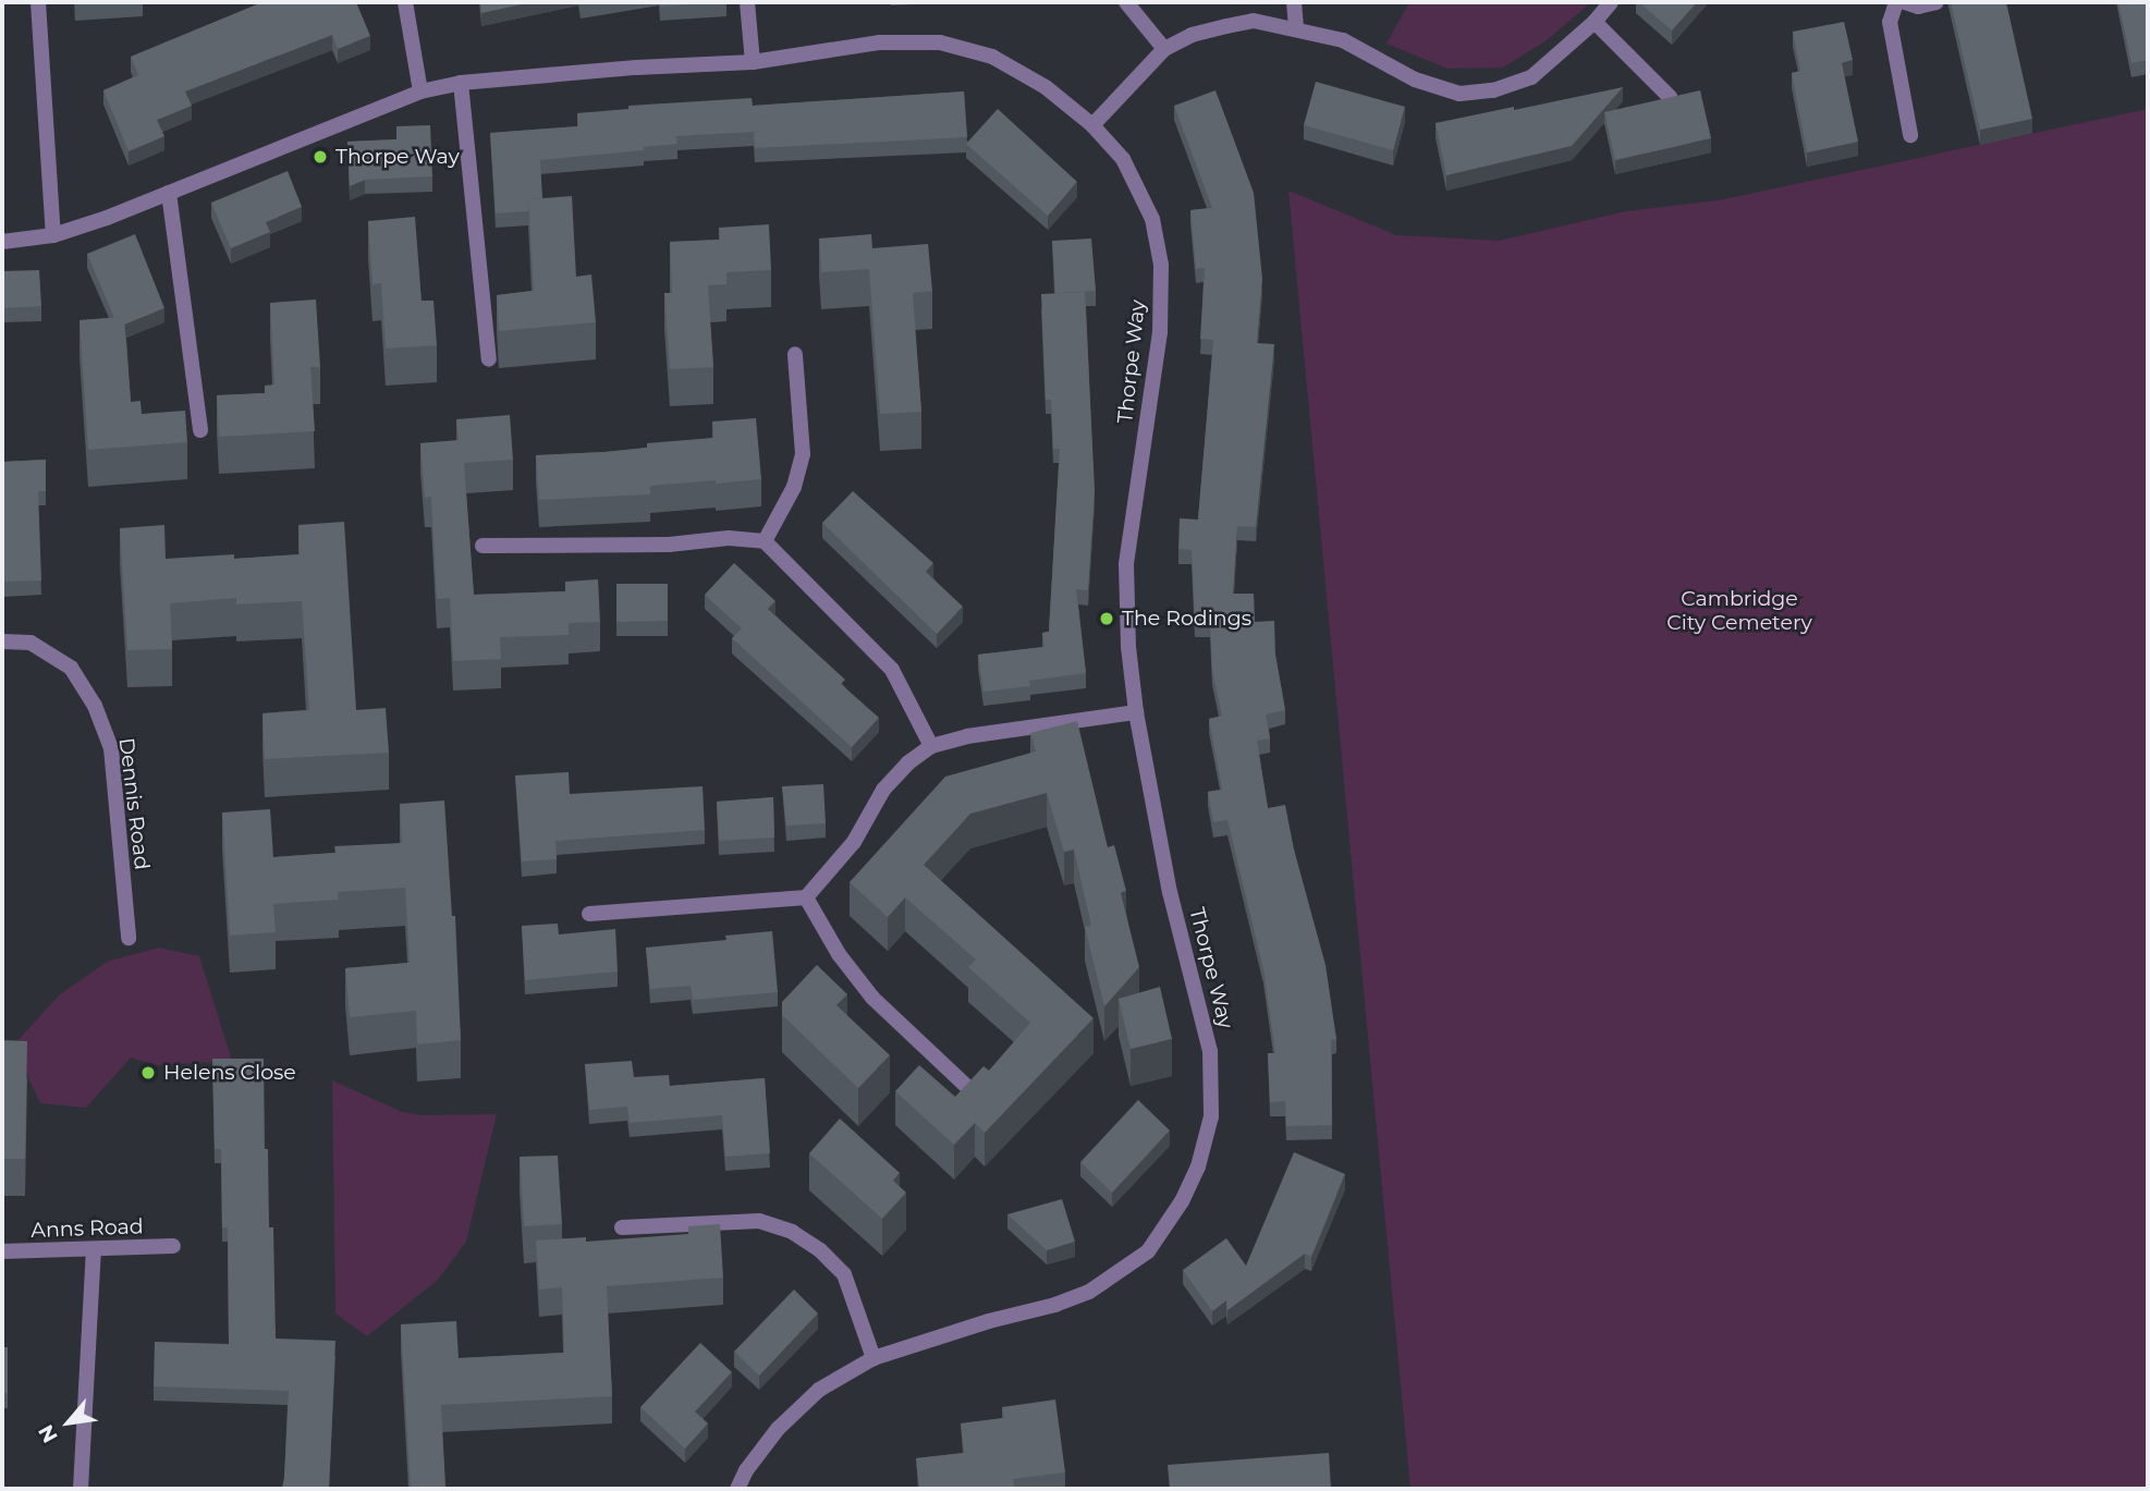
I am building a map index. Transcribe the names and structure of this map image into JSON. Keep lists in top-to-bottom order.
{
  "streets": {
    "street": ["Thorpe Way", "Dennis Road", "Anns Road"]
  },
  "parks": ["Cambridge City Cemetery"],
  "places": ["Thorpe Way", "The Rodings", "Helens Close"],
  "north": "bottom left"
}
